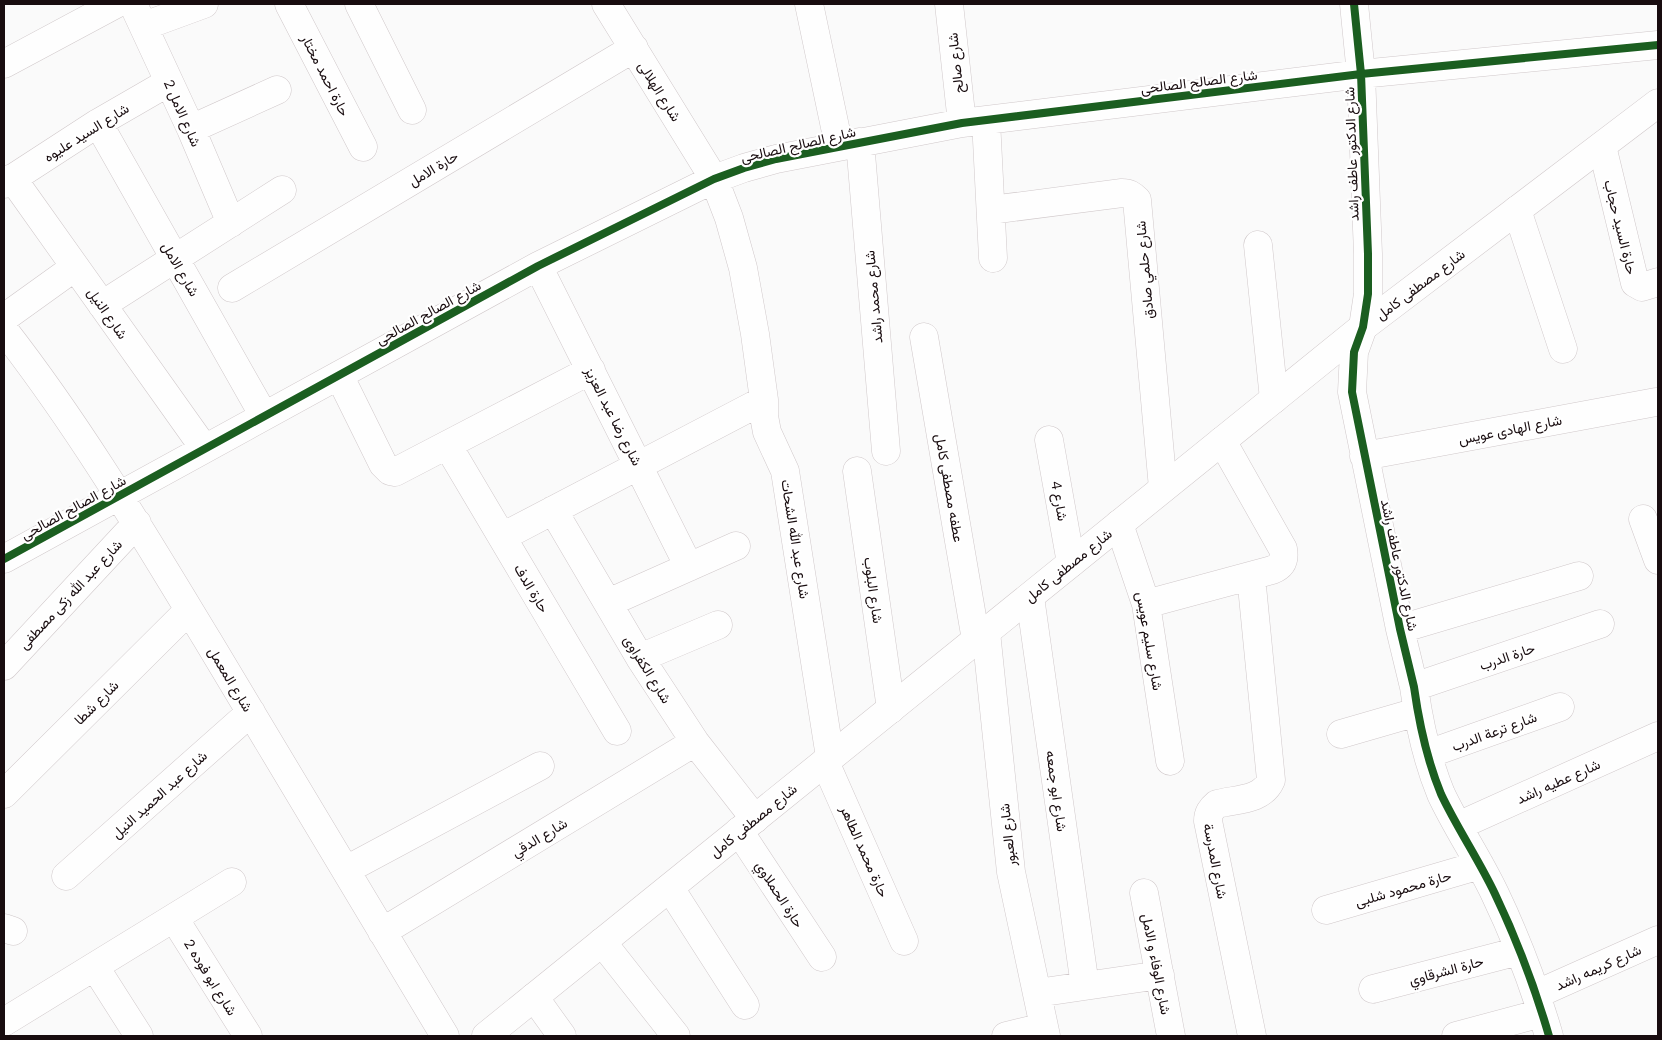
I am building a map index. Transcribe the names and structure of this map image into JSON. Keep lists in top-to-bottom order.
{
  "streets": {
    "street": [
      "شارع صالح",
      "حارة احمد مختار",
      "شارع الصالح الصالحى",
      "شارع الهلالى",
      "شارع الامل 2",
      "شارع السيد عليوه",
      "شارع الدكتور عاطف راشد",
      "حارة الامل",
      "حارة السيد حجاب",
      "شارع الامل",
      "شارع حلمي صادق",
      "شارع مصطفى كامل",
      "شارع محمد راشد",
      "شارع النيل",
      "شارع رضا عبد العزيز",
      "شارع الهادى عويس",
      "عطفه مصطفى كامل",
      "شارع 4",
      "شارع عبد الله الشحات",
      "حارة الدف",
      "شارع البلوب",
      "شارع عبد الله زكى مصطفى",
      "شارع سليم عويس",
      "حارة الدرب",
      "شارع الكفراوى",
      "شارع المعمل",
      "شارع شطا",
      "شارع ترعة الدرب",
      "شارع عطيه راشد",
      "شارع ابو جمعه",
      "شارع عبد الحميد النيل",
      "شارع العبور",
      "شارع الدقي",
      "حارة محمد الطاهر",
      "شارع المدرسة",
      "حارة محمود شلبى",
      "حارة الحملاوي",
      "شارع الوفاء و الامل",
      "شارع كريمه راشد",
      "حارة الشرقاوي",
      "شارع ابو فوده 2"
    ]
  },
  "crossings": [
    ["شارع صالح", "شارع الصالح الصالحى"],
    ["شارع صالح", "شارع حلمي صادق"],
    ["شارع الصالح الصالحى", "شارع الهلالى"],
    ["شارع الصالح الصالحى", "شارع الدكتور عاطف راشد"],
    ["شارع الصالح الصالحى", "شارع الامل"],
    ["شارع الصالح الصالحى", "شارع محمد راشد"],
    ["شارع الصالح الصالحى", "شارع النيل"],
    ["شارع الصالح الصالحى", "شارع رضا عبد العزيز"],
    ["شارع الصالح الصالحى", "شارع عبد الله الشحات"],
    ["شارع الصالح الصالحى", "شارع المعمل"],
    ["شارع الهلالى", "حارة الامل"],
    ["شارع الهلالى", "شارع عبد الله الشحات"],
    ["شارع الامل 2", "شارع السيد عليوه"],
    ["شارع السيد عليوه", "شارع الامل"],
    ["شارع السيد عليوه", "شارع النيل"],
    ["شارع الدكتور عاطف راشد", "شارع مصطفى كامل"],
    ["شارع الدكتور عاطف راشد", "شارع الهادى عويس"],
    ["شارع الدكتور عاطف راشد", "حارة الدرب"],
    ["شارع الدكتور عاطف راشد", "شارع ترعة الدرب"],
    ["شارع الدكتور عاطف راشد", "شارع عطيه راشد"],
    ["شارع الدكتور عاطف راشد", "حارة محمود شلبى"],
    ["شارع الدكتور عاطف راشد", "شارع كريمه راشد"],
    ["شارع الدكتور عاطف راشد", "حارة الشرقاوي"],
    ["حارة السيد حجاب", "شارع مصطفى كامل"],
    ["شارع حلمي صادق", "شارع مصطفى كامل"],
    ["شارع مصطفى كامل", "عطفه مصطفى كامل"],
    ["شارع مصطفى كامل", "شارع 4"],
    ["شارع مصطفى كامل", "شارع عبد الله الشحات"],
    ["شارع مصطفى كامل", "شارع البلوب"],
    ["شارع مصطفى كامل", "شارع سليم عويس"],
    ["شارع مصطفى كامل", "شارع الكفراوى"],
    ["شارع مصطفى كامل", "شارع ابو جمعه"],
    ["شارع مصطفى كامل", "شارع العبور"],
    ["شارع مصطفى كامل", "حارة محمد الطاهر"],
    ["شارع مصطفى كامل", "حارة الحملاوي"],
    ["عطفه مصطفى كامل", "شارع العبور"],
    ["شارع عبد الله الشحات", "حارة محمد الطاهر"],
    ["شارع عبد الله زكى مصطفى", "شارع المعمل"],
    ["شارع الكفراوى", "شارع الدقي"],
    ["شارع الكفراوى", "حارة الحملاوي"],
    ["شارع المعمل", "شارع شطا"],
    ["شارع المعمل", "شارع عبد الحميد النيل"],
    ["شارع المعمل", "شارع الدقي"]
  ]
}
